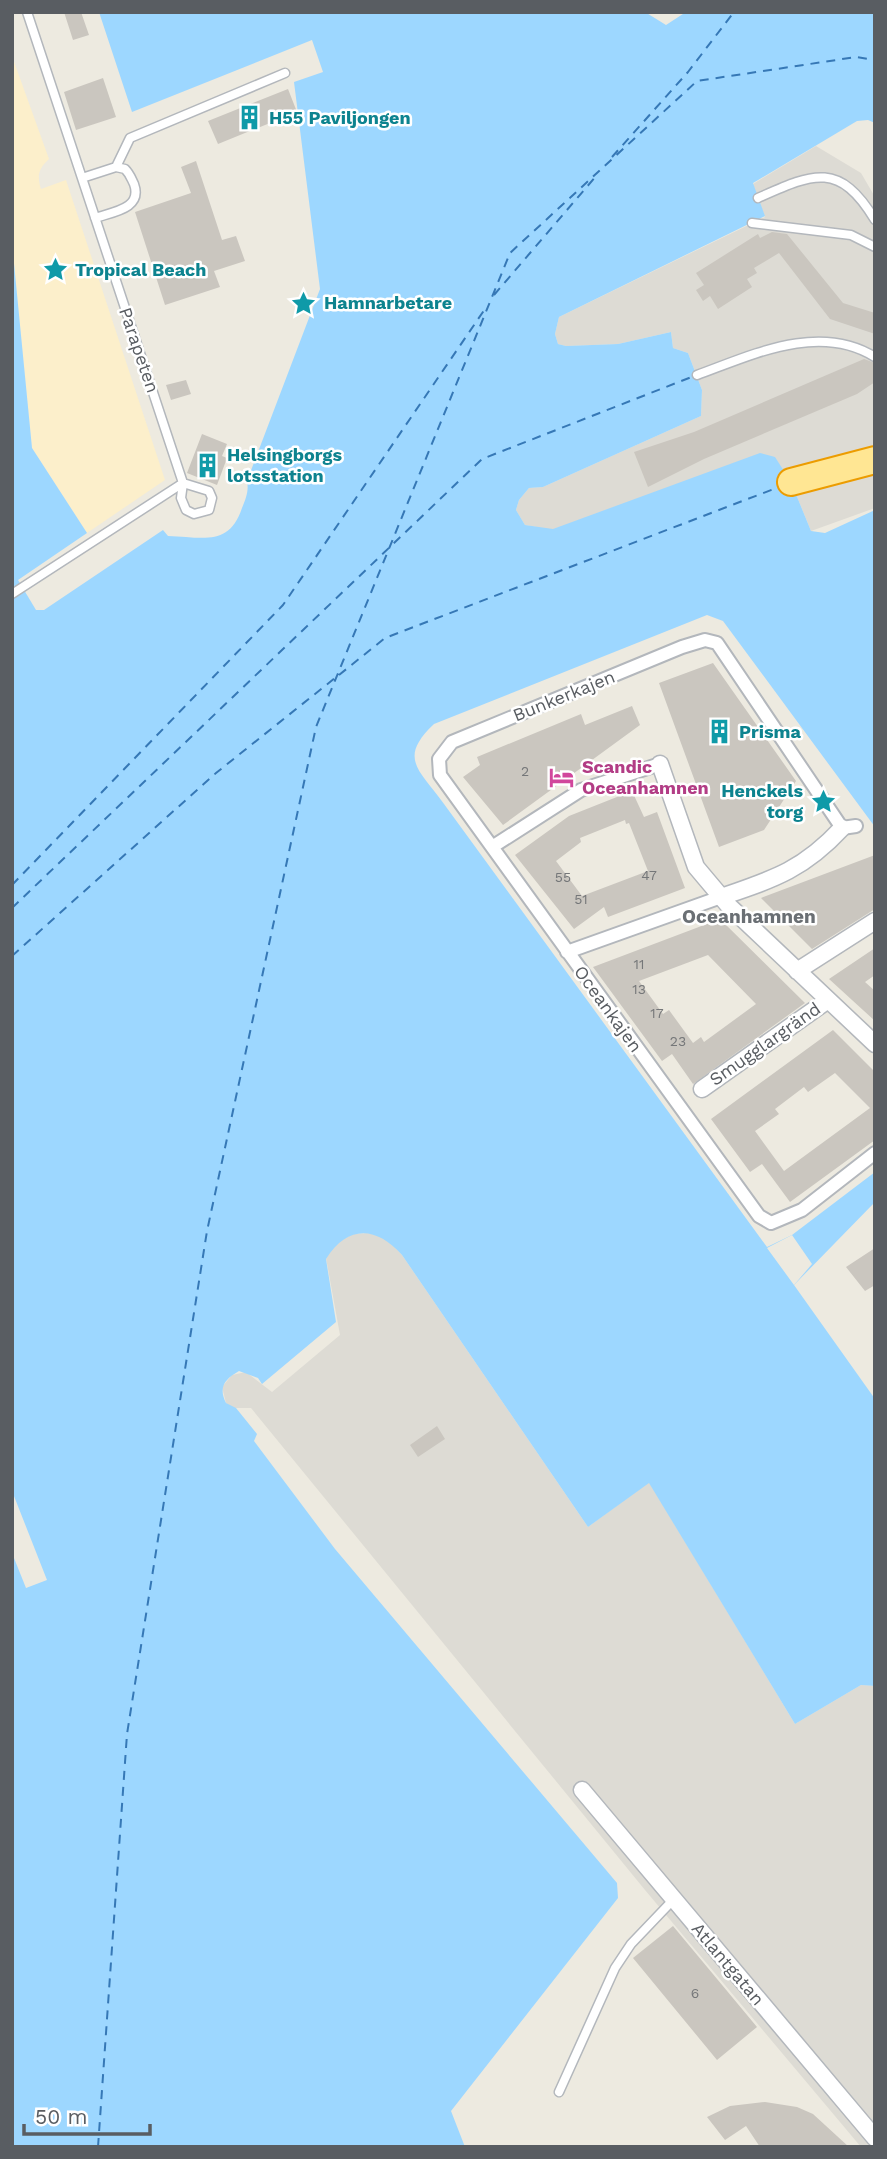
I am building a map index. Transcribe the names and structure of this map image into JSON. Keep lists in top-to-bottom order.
{
  "streets": {
    "street": [
      "Bunkerkajen",
      "Oceankajen",
      "Smugglargränd",
      "Atlantgatan"
    ],
    "lane": ["Parapeten"]
  },
  "crossings": [
    ["Bunkerkajen", "Oceankajen"]
  ],
  "districts": ["Oceanhamnen"],
  "places": {
    "building": ["H55 Paviljongen", "Helsingborgs lotsstation", "Prisma"],
    "place": ["Tropical Beach", "Hamnarbetare", "Henckels torg"],
    "hotel": ["Scandic Oceanhamnen"]
  },
  "house_numbers": [
    "2",
    "47",
    "55",
    "51",
    "11",
    "13",
    "17",
    "23",
    "6"
  ],
  "scale_bar": "50 m"
}
